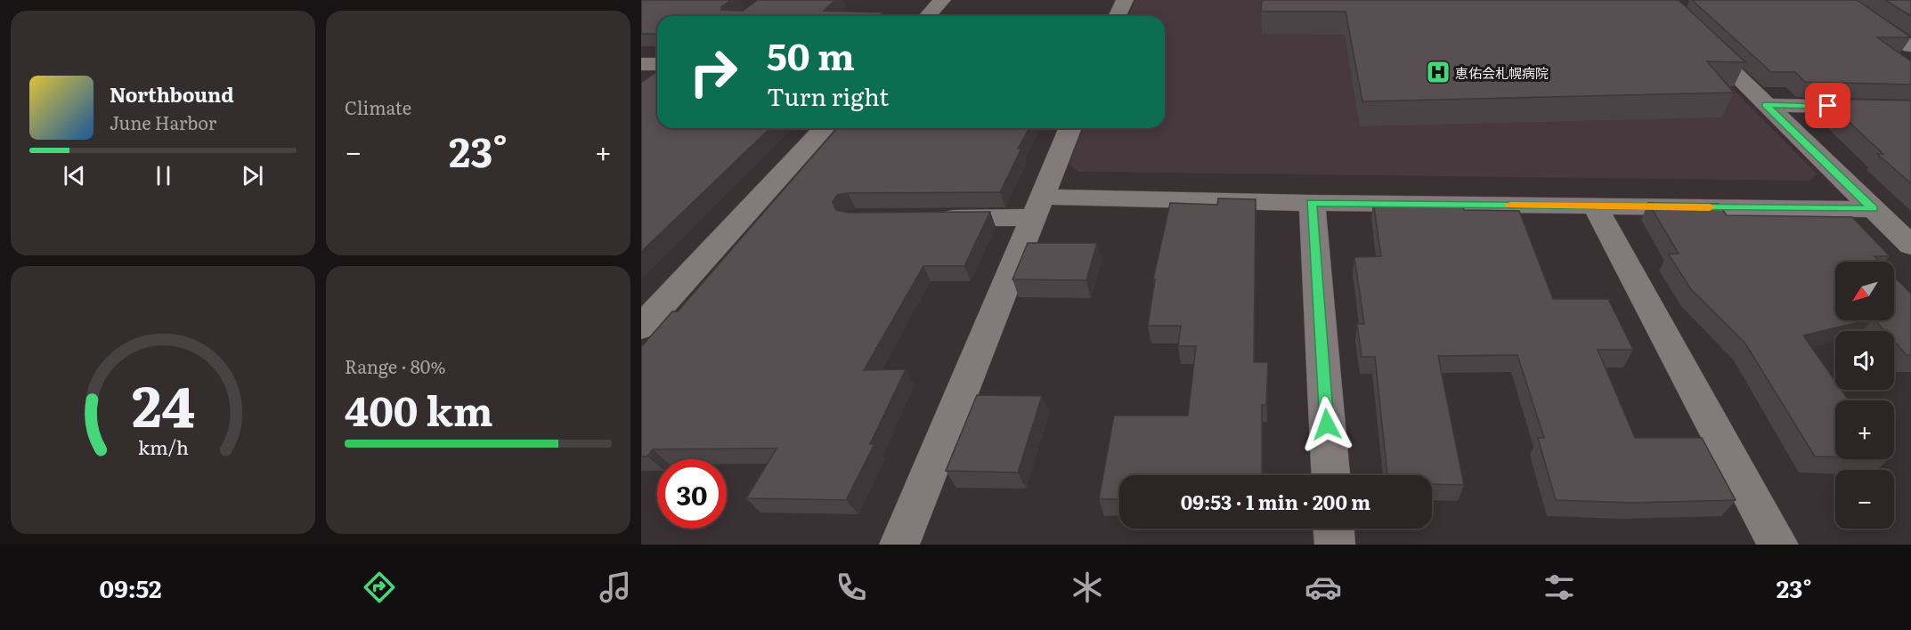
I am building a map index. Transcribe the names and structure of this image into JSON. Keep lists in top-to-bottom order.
{
  "places": {
    "hospital": ["恵佑会札幌病院"]
  },
  "north": "bottom left",
  "page": {
    "tile": [
      "Climate",
      ["Range · 80%", "400 km"]
    ],
    "turn": ["50 m", "Turn right"],
    "song": ["Northbound", "June Harbor"],
    "heat": ["−", "23°", "+"],
    "map_buttons": ["+", "−"],
    "limit": "30",
    "trip": "09:53 · 1 min · 200 m",
    "tabs": ["09:52", "23°"],
    "gauge": ["24", "km/h"]
  }
}
